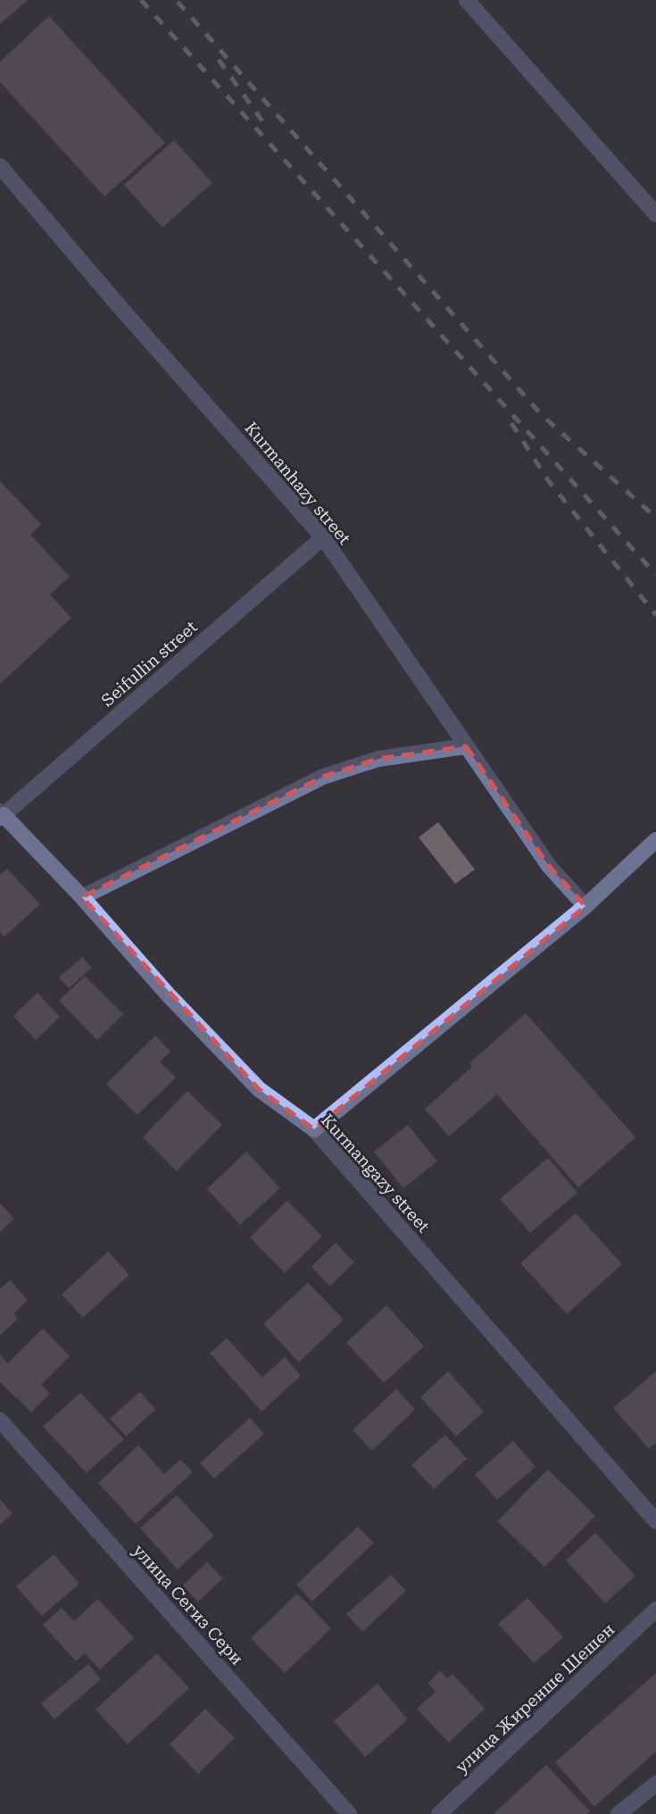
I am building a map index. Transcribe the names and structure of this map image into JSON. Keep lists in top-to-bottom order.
{
  "streets": {
    "main road": ["Kurmangazy street"],
    "street": [
      "Kurmanhazy street",
      "Seifullin street",
      "улица Сегиз Сери",
      "улица Жиренше Шешен"
    ]
  },
  "crossings": [
    ["Kurmanhazy street", "Seifullin street"],
    ["Seifullin street", "Kurmangazy street"]
  ]
}
